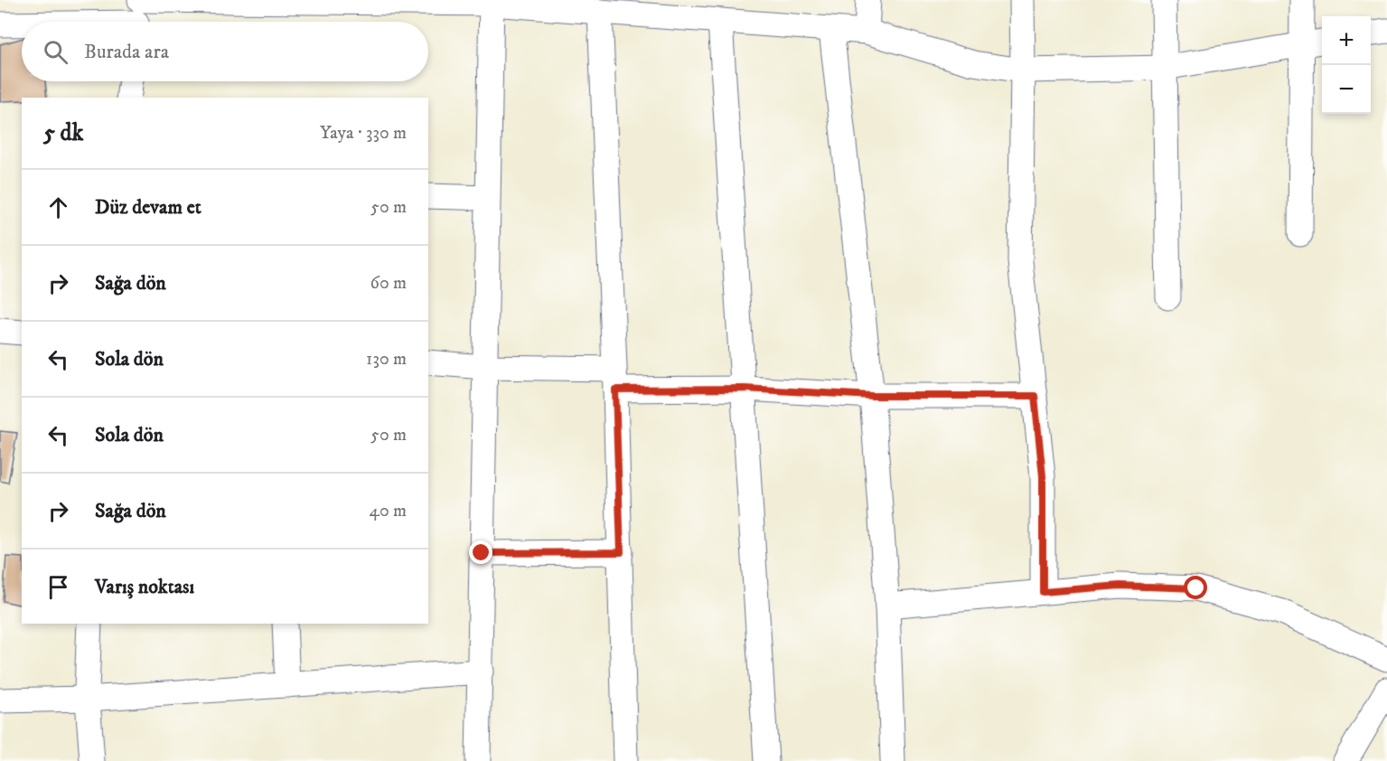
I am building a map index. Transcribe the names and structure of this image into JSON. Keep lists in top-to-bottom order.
{
  "page": {
    "map_buttons": ["+", "−"],
    "search": "Burada ara",
    "heading": ["5 dk", "Yaya · 330 m"],
    "list": [
      ["Düz devam et", "50 m"],
      ["Sağa dön", "60 m"],
      ["Sola dön", "130 m"],
      ["Sola dön", "50 m"],
      ["Sağa dön", "40 m"],
      "Varış noktası"
    ]
  }
}
